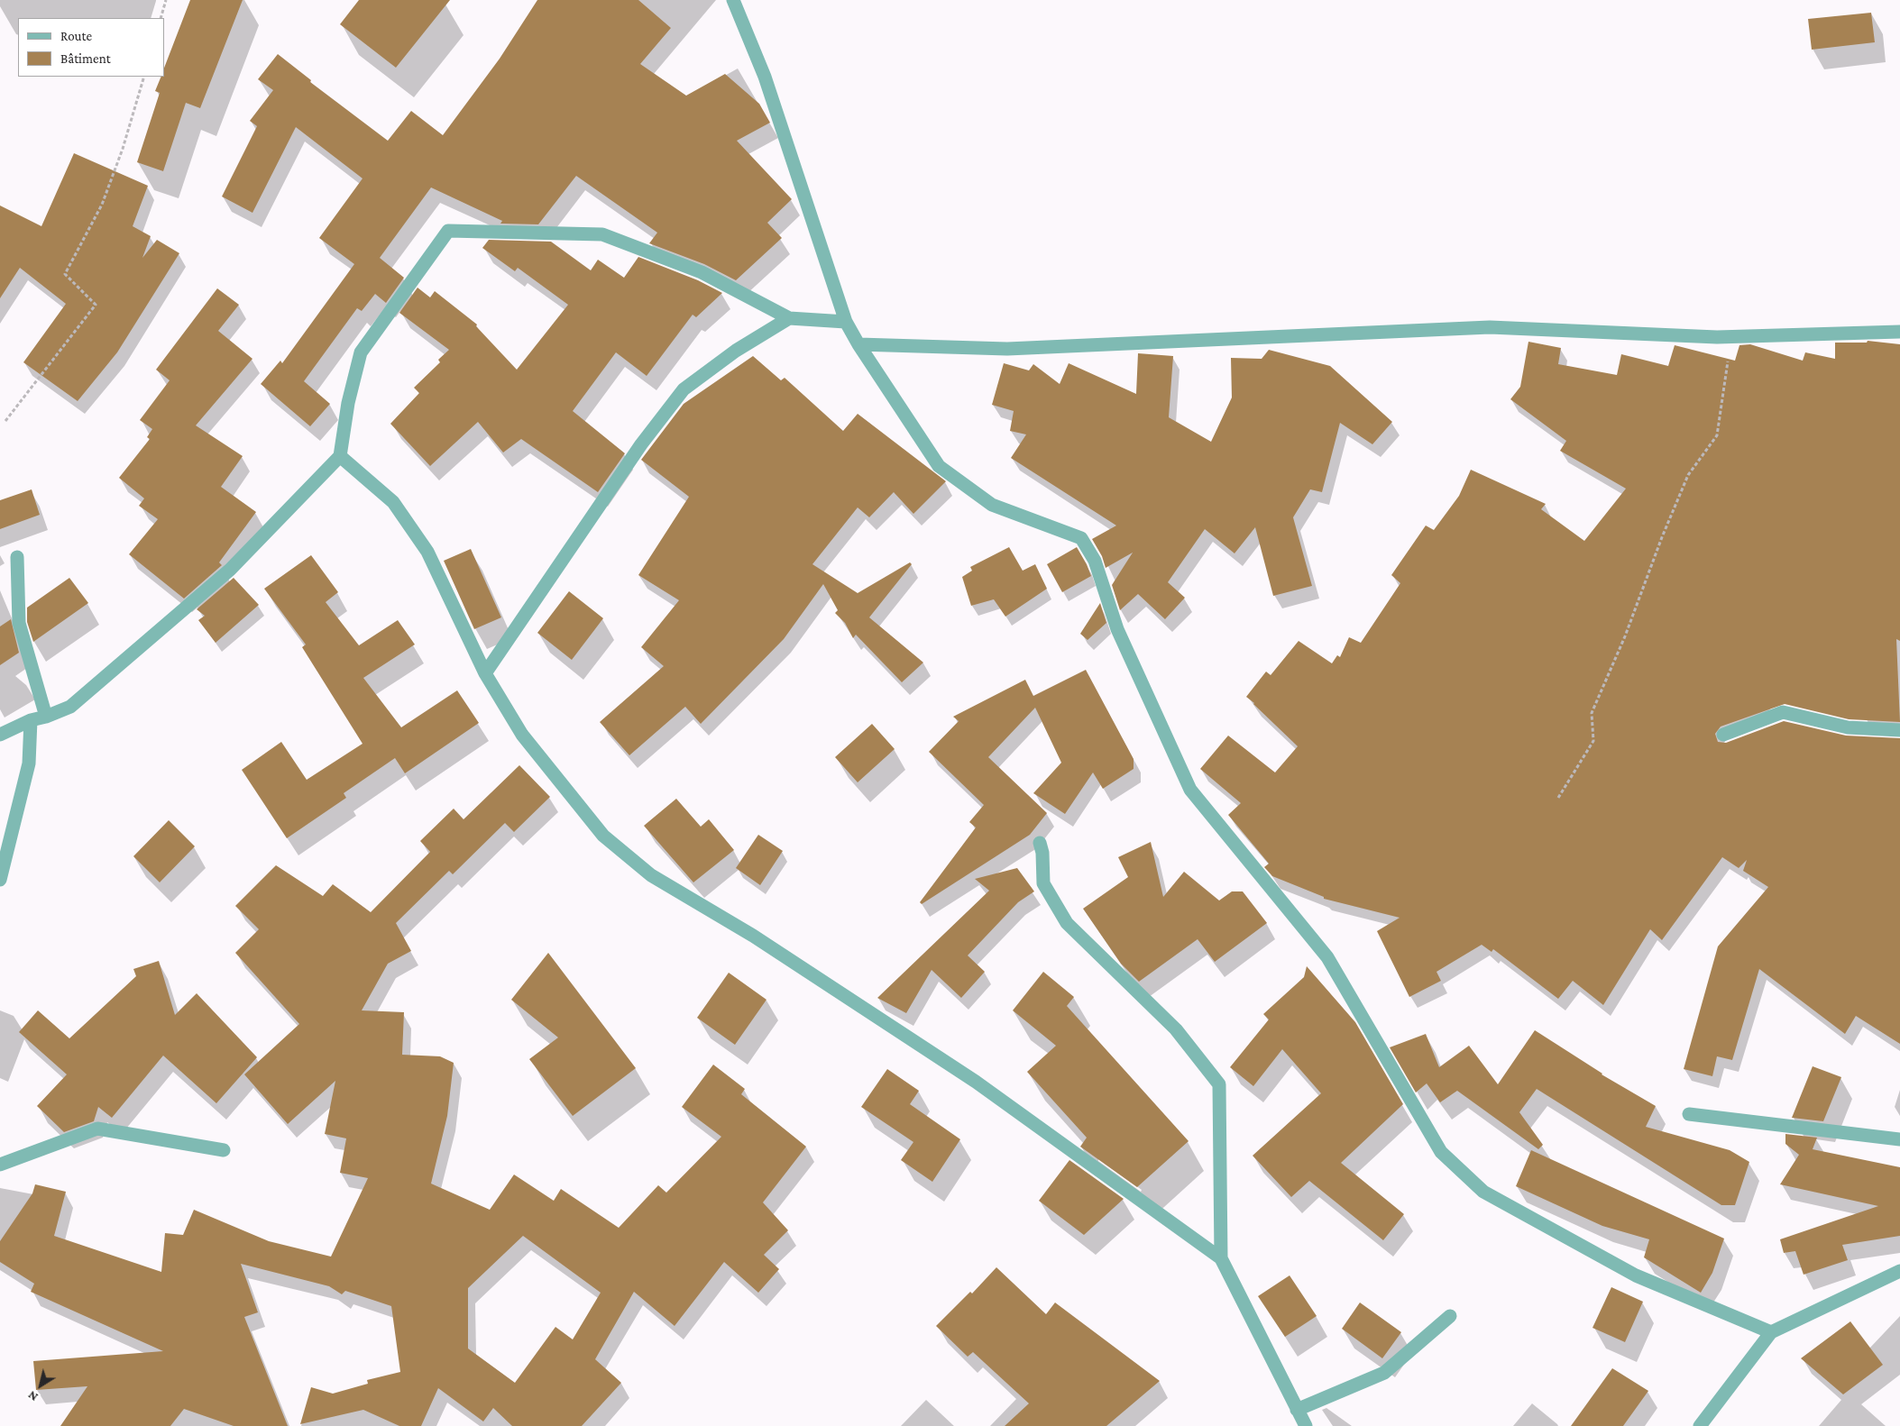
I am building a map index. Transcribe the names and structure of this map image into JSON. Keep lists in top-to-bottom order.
{
  "legend": ["Route", "Bâtiment"],
  "north": "bottom left"
}
